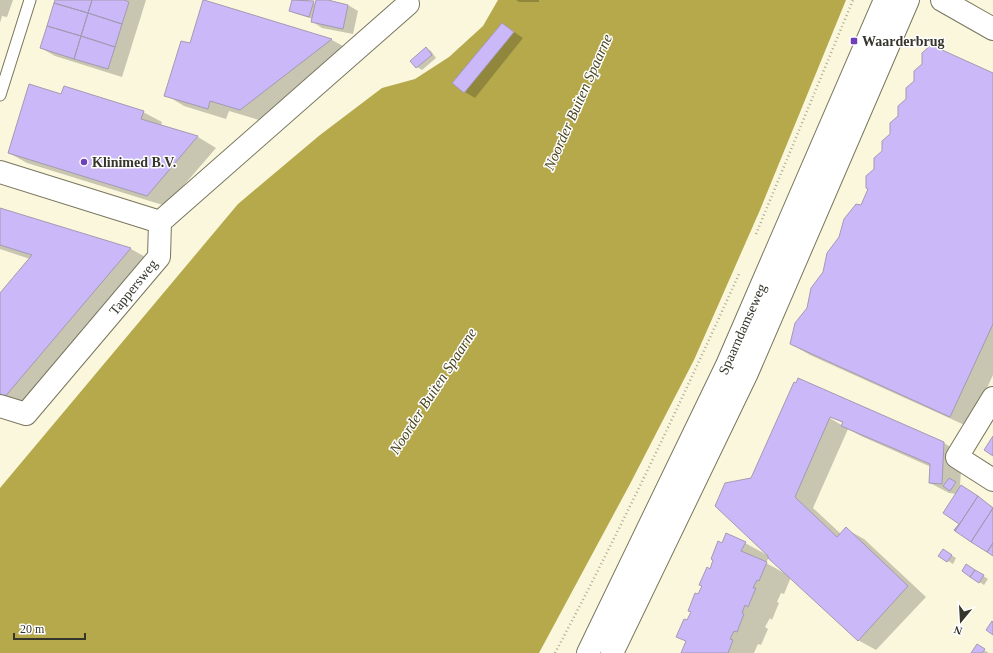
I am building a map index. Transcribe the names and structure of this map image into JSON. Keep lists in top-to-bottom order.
{
  "streets": {
    "main road": ["Tappersweg", "Spaarndamseweg"]
  },
  "water": ["Noorder Buiten Spaarne"],
  "places": {
    "transit": ["Waarderbrug"],
    "other": ["Klinimed B.V."]
  },
  "scale_bar": "20 m",
  "north": "bottom"
}
